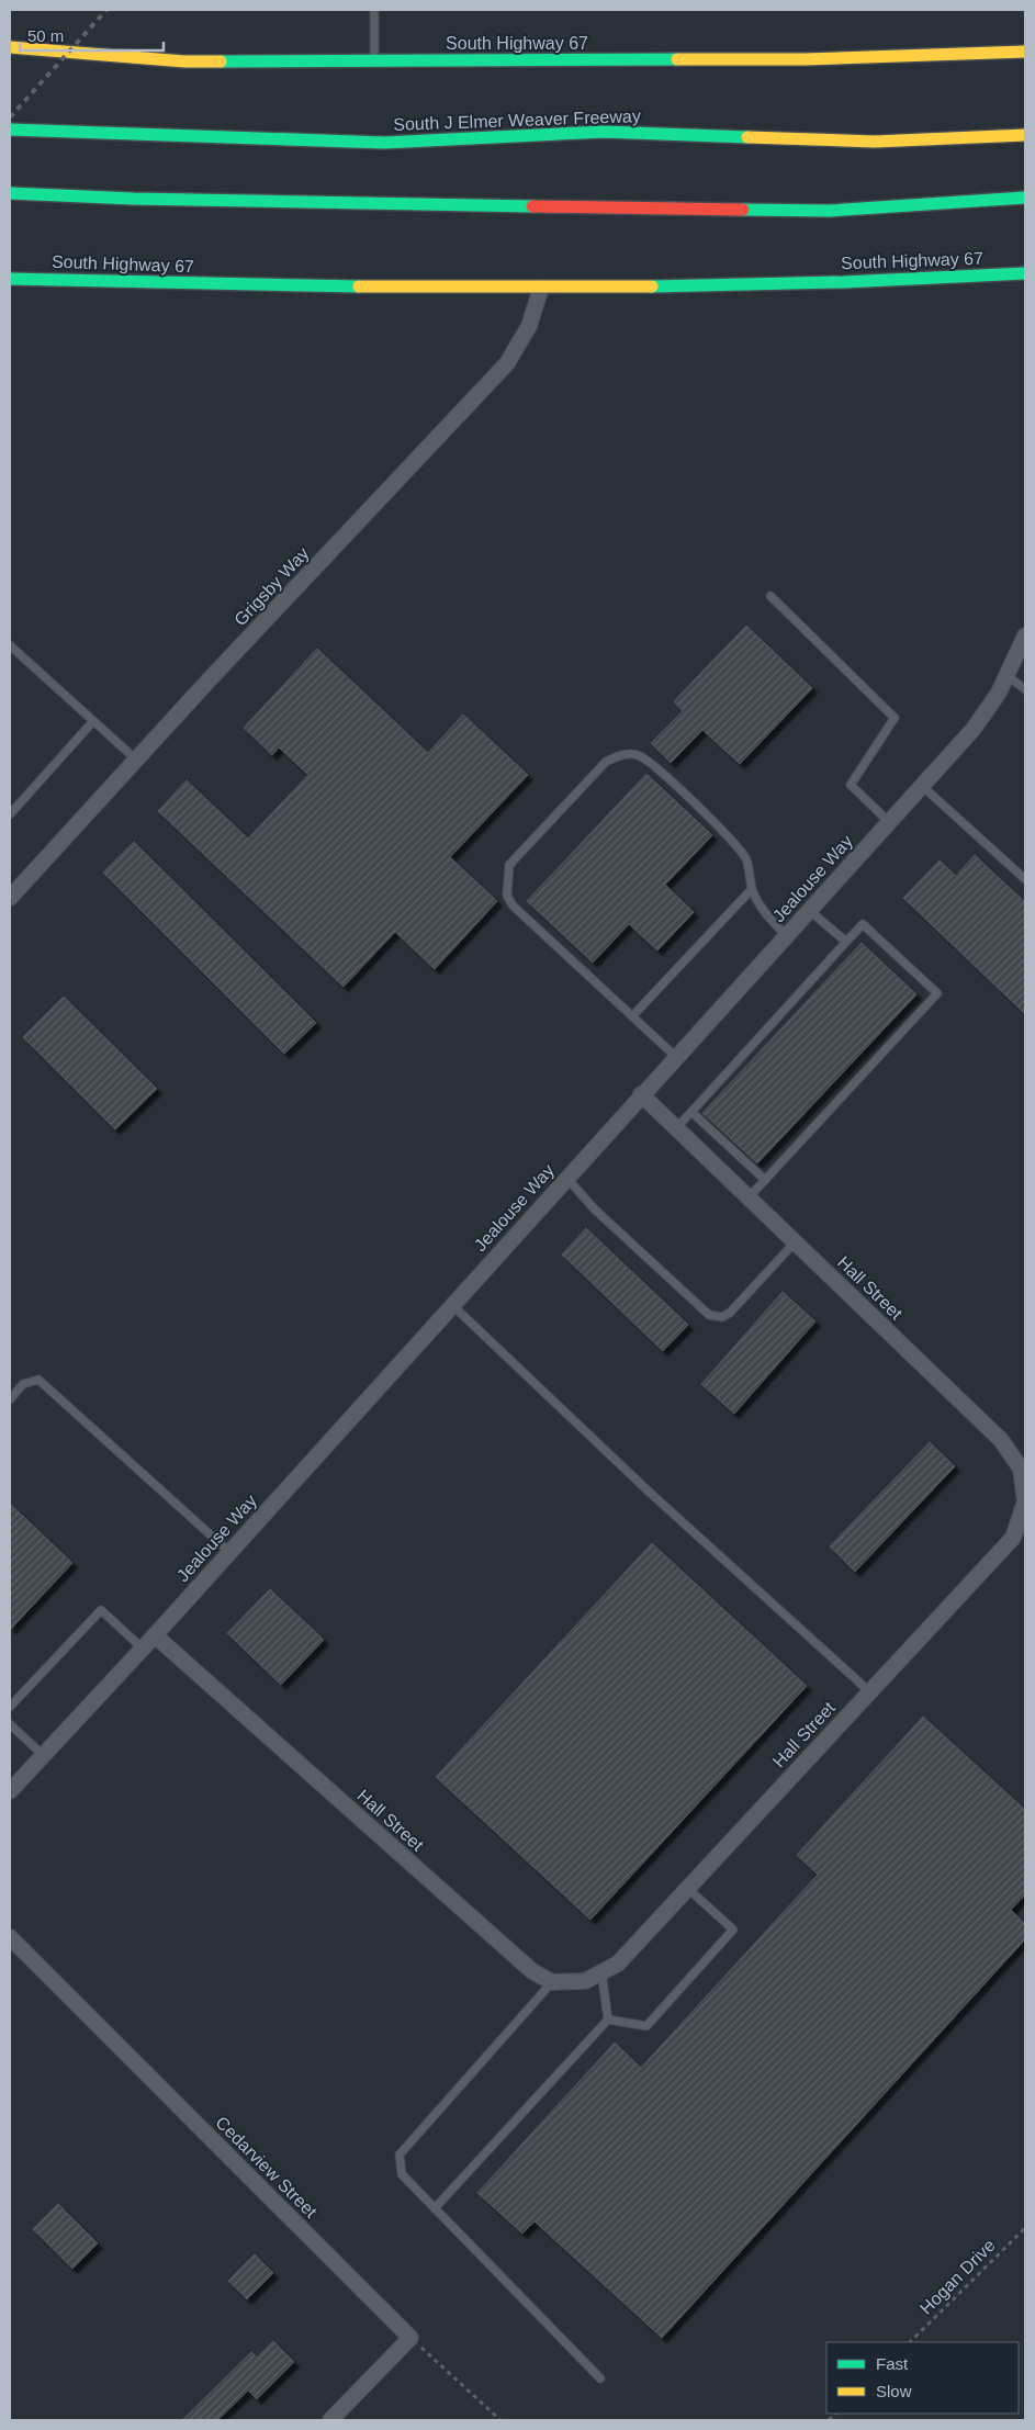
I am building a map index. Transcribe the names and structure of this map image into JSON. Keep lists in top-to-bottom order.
{
  "streets": {
    "main road": ["South Highway 67", "South J Elmer Weaver Freeway"],
    "street": [
      "Grigsby Way",
      "Jealouse Way",
      "Hall Street",
      "Cedarview Street"
    ],
    "path": ["Hogan Drive"]
  },
  "crossings": [
    ["South Highway 67", "Grigsby Way"],
    ["Jealouse Way", "Hall Street"]
  ],
  "legend": ["Fast", "Slow"],
  "scale_bar": "50 m"
}
